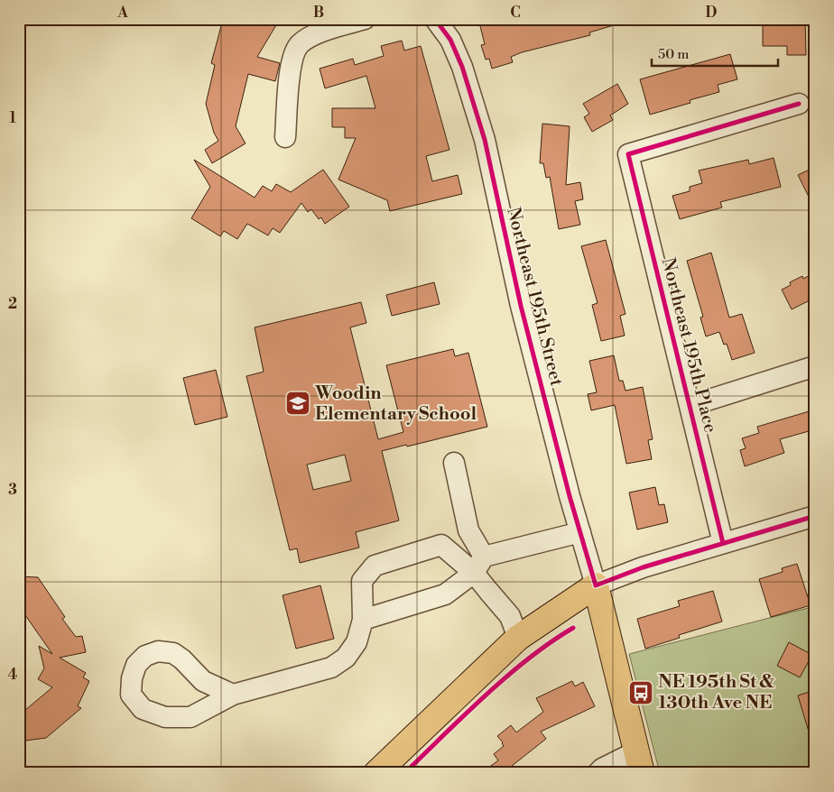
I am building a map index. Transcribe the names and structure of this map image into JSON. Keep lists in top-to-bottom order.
{
  "streets": {
    "main road": ["Northeast 195th Street"],
    "street": ["Northeast 195th Place"]
  },
  "places": {
    "school or university": ["Woodin Elementary School"],
    "bus stop": ["NE 195th St & 130th Ave NE"]
  },
  "scale_bar": "50 m",
  "grid": {
    "columns": [
      "A",
      "B",
      "C",
      "D"
    ],
    "rows": [
      "1",
      "2",
      "3",
      "4"
    ]
  }
}
